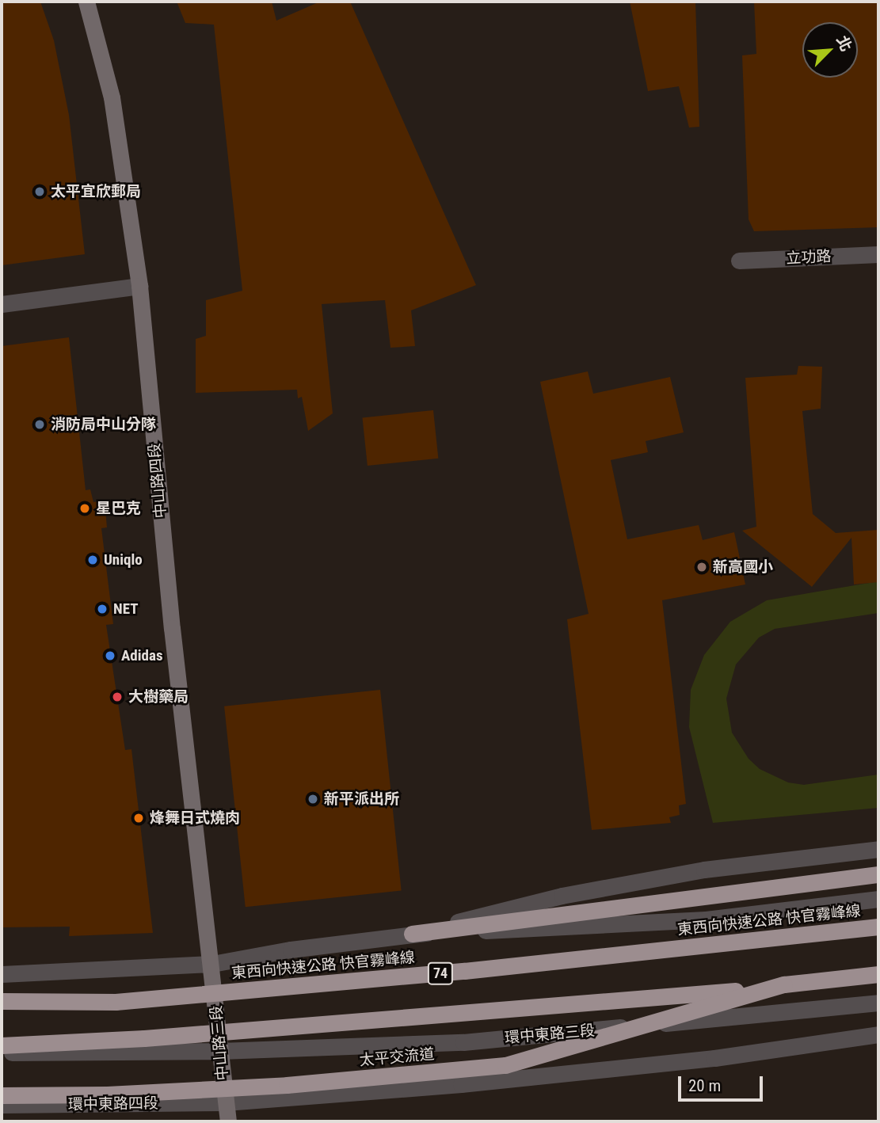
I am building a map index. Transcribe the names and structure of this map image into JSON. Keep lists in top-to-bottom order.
{
  "streets": {
    "highway": ["東西向快速公路 快官霧峰線", "74", "太平交流道"],
    "street": [
      "立功路",
      "中山路四段",
      "環中東路三段",
      "中山路三段",
      "環中東路四段"
    ]
  },
  "crossings": [
    ["中山路四段", "中山路三段"],
    ["環中東路三段", "中山路三段"],
    ["中山路三段", "環中東路四段"]
  ],
  "places": [
    "太平宜欣郵局",
    "消防局中山分隊",
    "星巴克",
    "Uniqlo",
    "新高國小",
    "NET",
    "Adidas",
    "大樹藥局",
    "新平派出所",
    "烽舞日式燒肉"
  ],
  "scale_bar": "20 m",
  "north": "top right"
}
